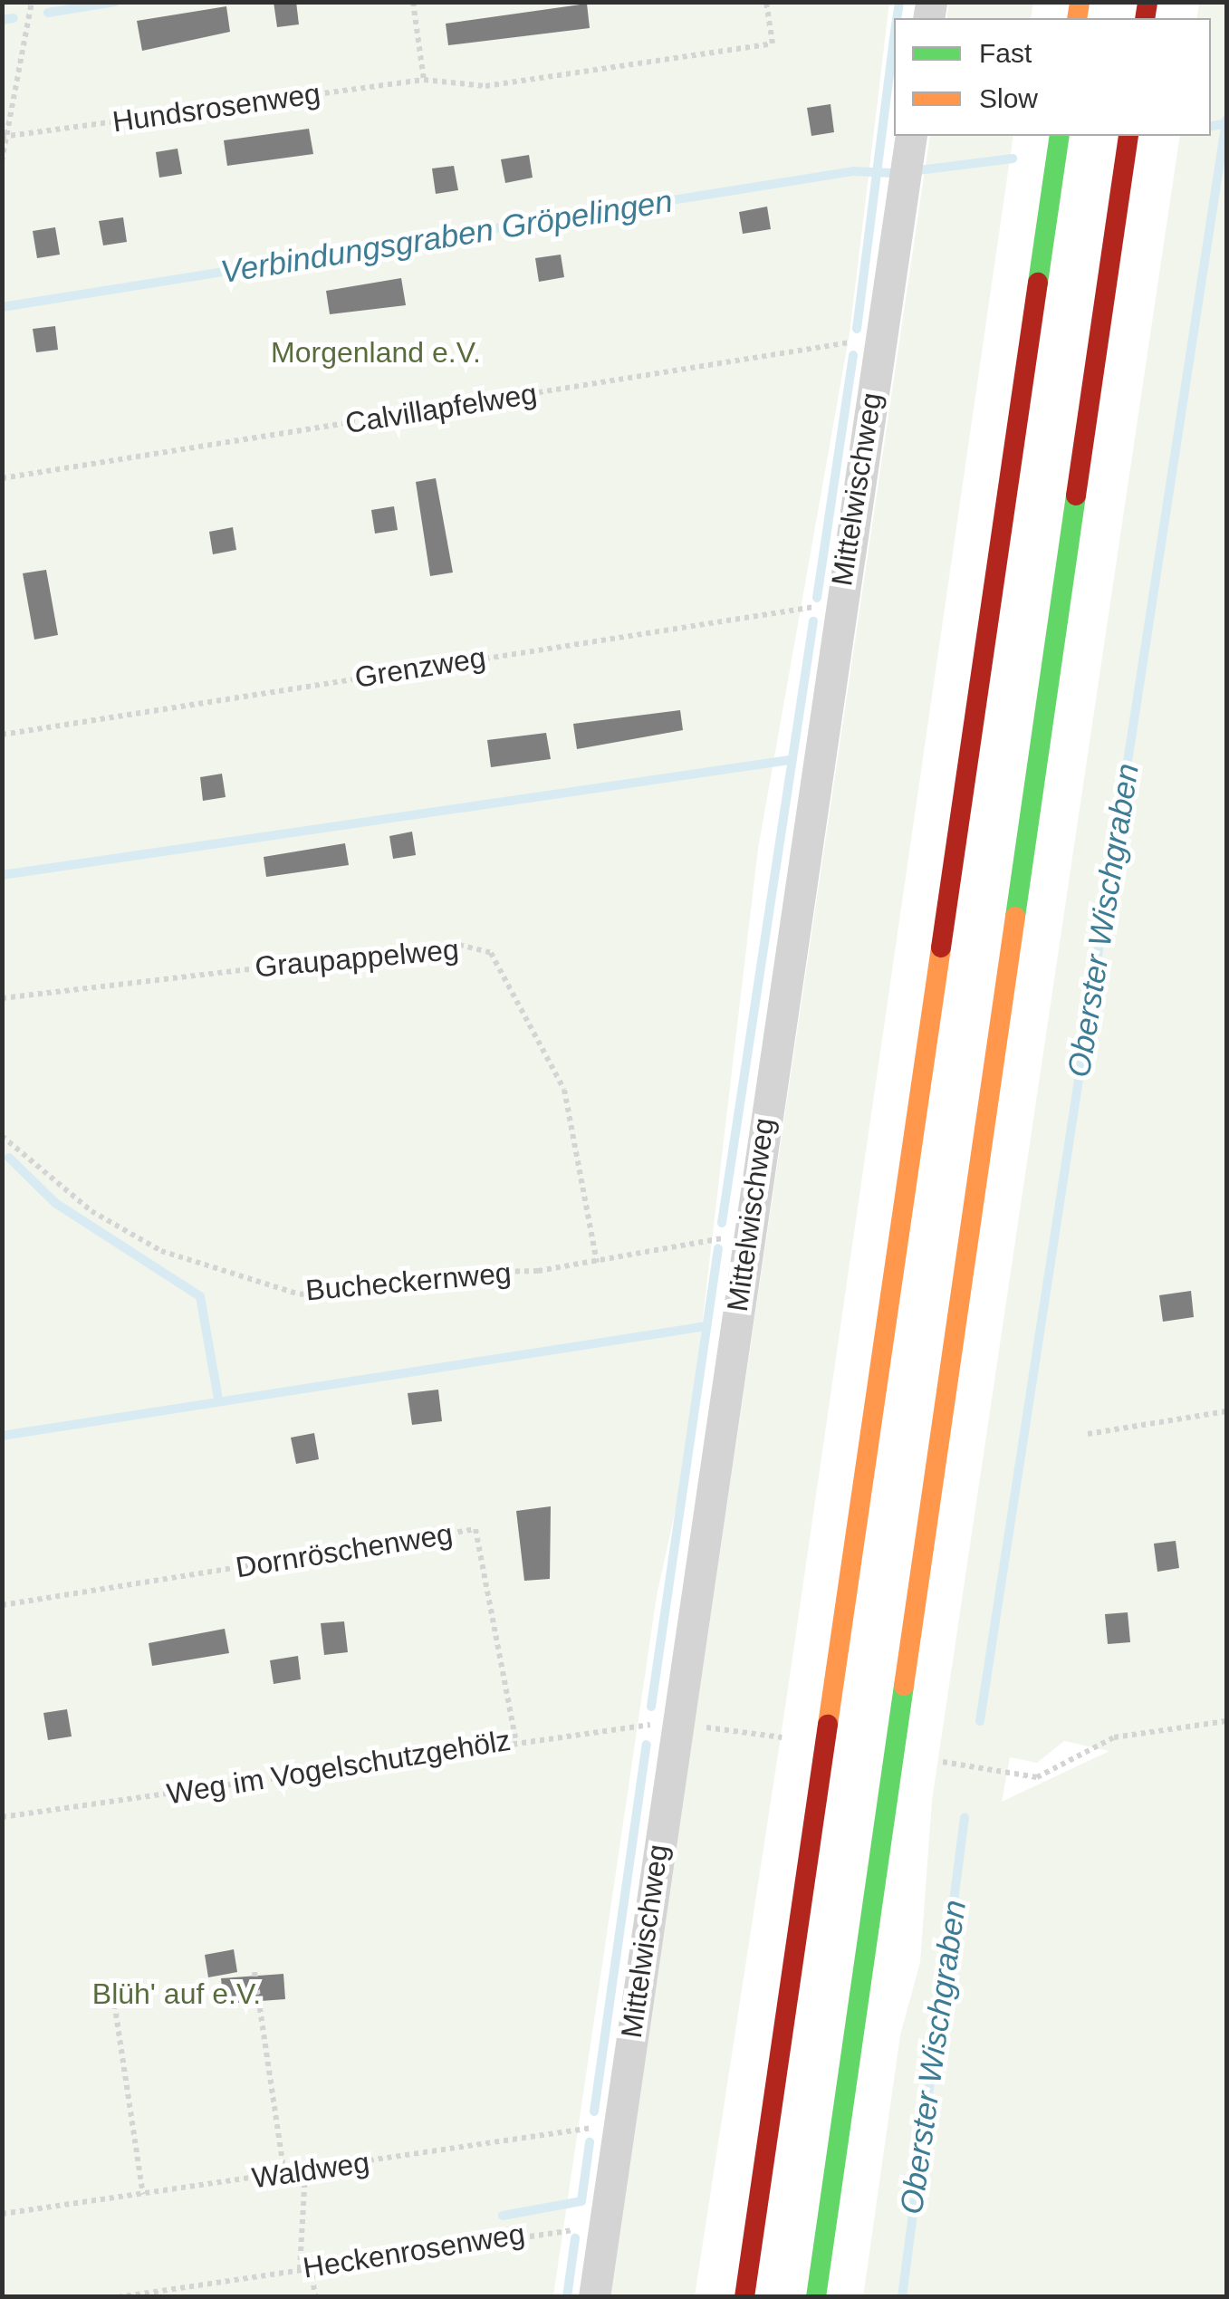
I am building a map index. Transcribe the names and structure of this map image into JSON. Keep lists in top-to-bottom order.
{
  "streets": {
    "street": ["Mittelwischweg"],
    "path": [
      "Hundsrosenweg",
      "Calvillapfelweg",
      "Grenzweg",
      "Graupappelweg",
      "Bucheckernweg",
      "Dornröschenweg",
      "Weg im Vogelschutzgehölz",
      "Waldweg",
      "Heckenrosenweg"
    ]
  },
  "crossings": [
    ["Calvillapfelweg", "Mittelwischweg"],
    ["Mittelwischweg", "Grenzweg"],
    ["Mittelwischweg", "Bucheckernweg"],
    ["Mittelwischweg", "Weg im Vogelschutzgehölz"],
    ["Mittelwischweg", "Waldweg"],
    ["Mittelwischweg", "Heckenrosenweg"],
    ["Graupappelweg", "Bucheckernweg"],
    ["Dornröschenweg", "Weg im Vogelschutzgehölz"]
  ],
  "water": ["Verbindungsgraben Gröpelingen", "Oberster Wischgraben"],
  "parks": ["Morgenland e.V.", "Blüh' auf e.V."],
  "legend": ["Fast", "Slow"]
}
